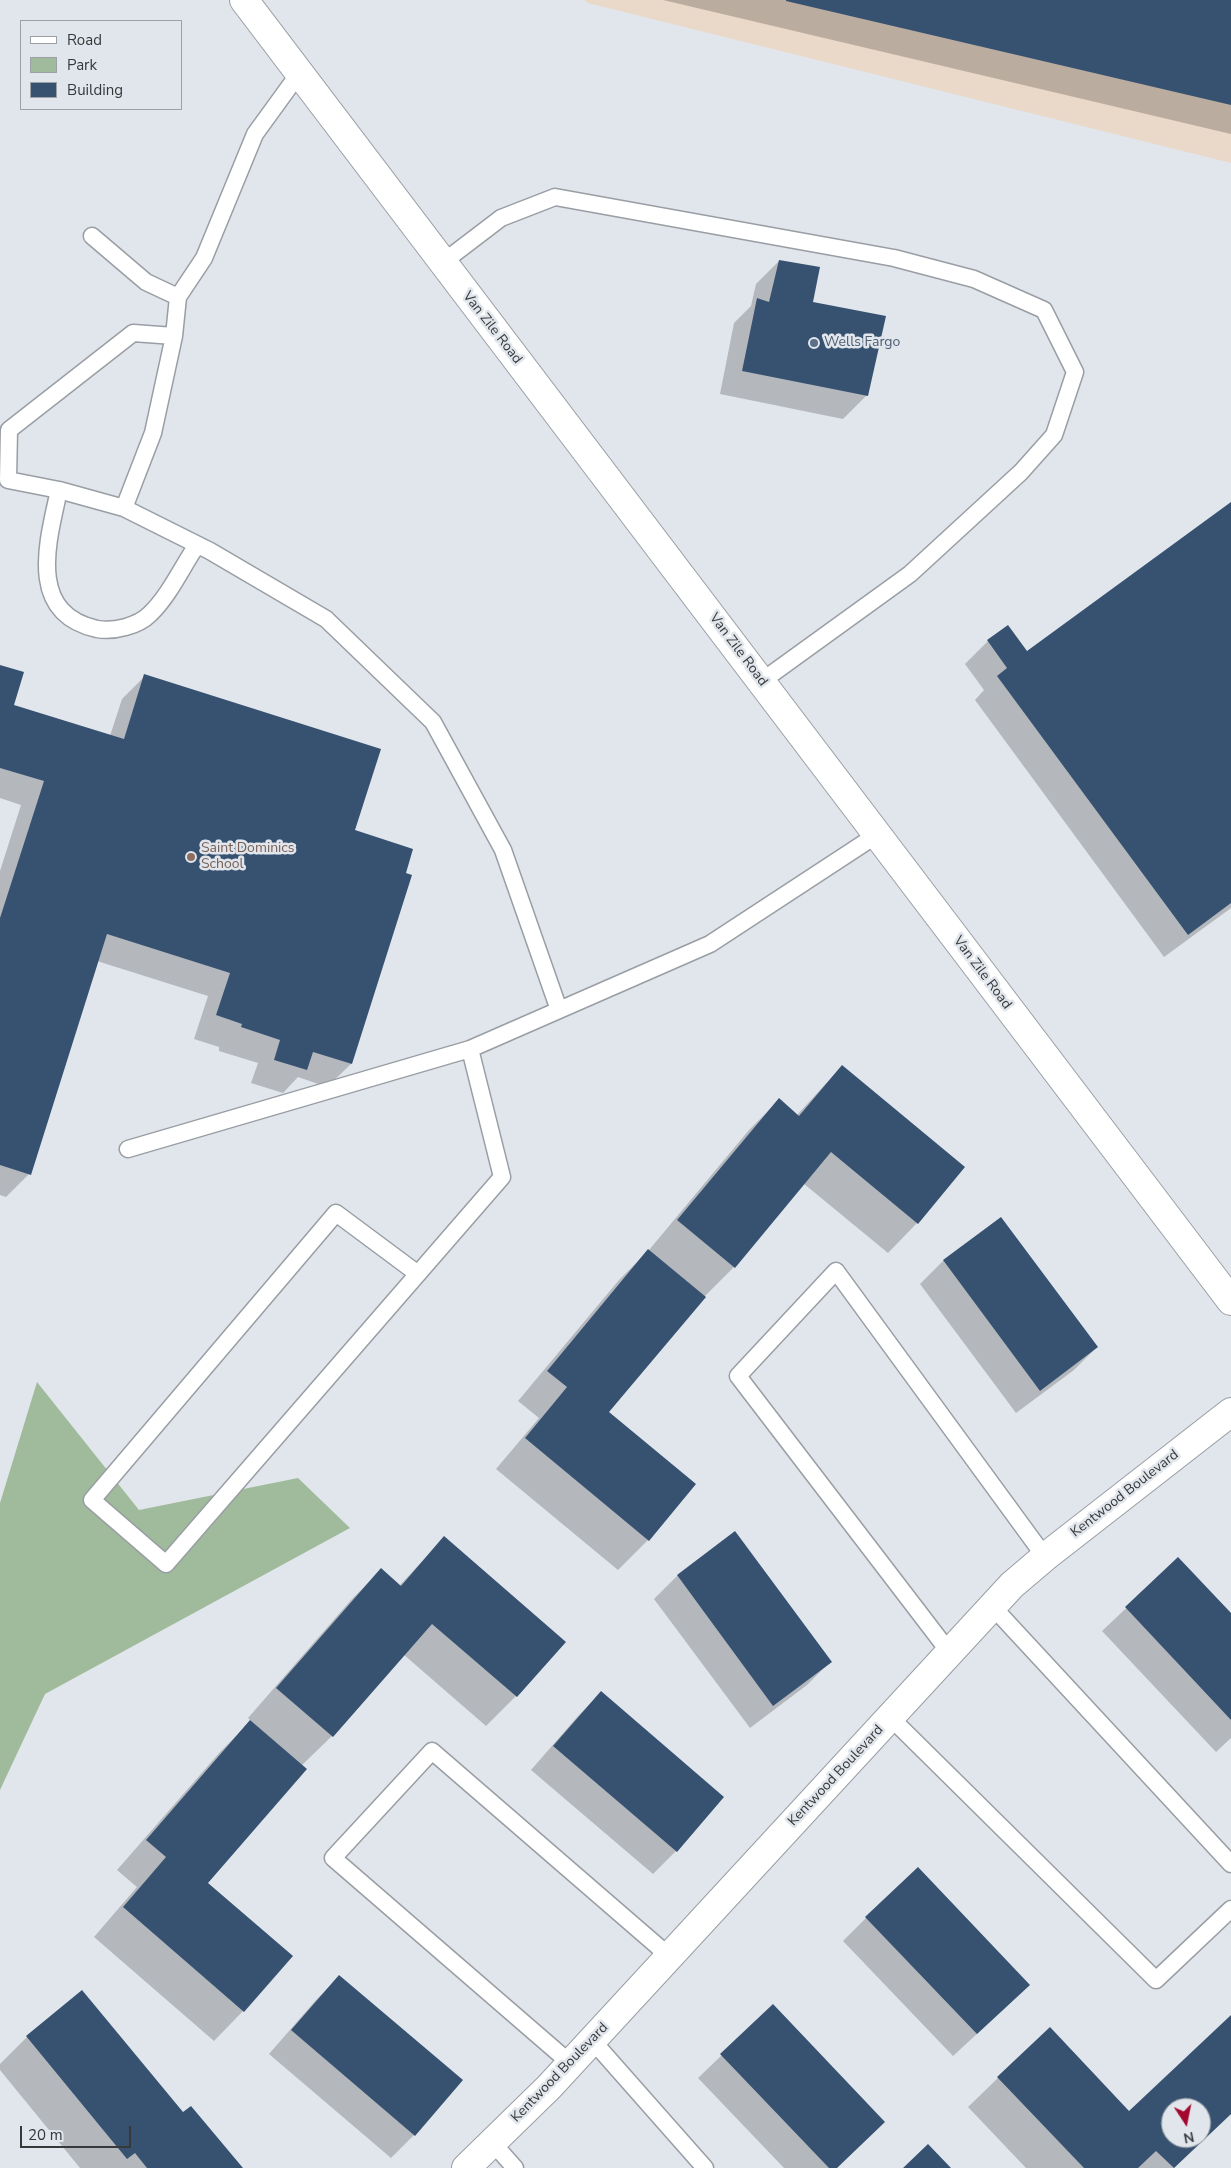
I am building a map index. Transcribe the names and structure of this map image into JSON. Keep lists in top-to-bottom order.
{
  "streets": {
    "street": ["Van Zile Road", "Kentwood Boulevard"]
  },
  "places": ["Wells Fargo", "Saint Dominics School"],
  "legend": ["Road", "Park", "Building"],
  "scale_bar": "20 m",
  "north": "bottom"
}
